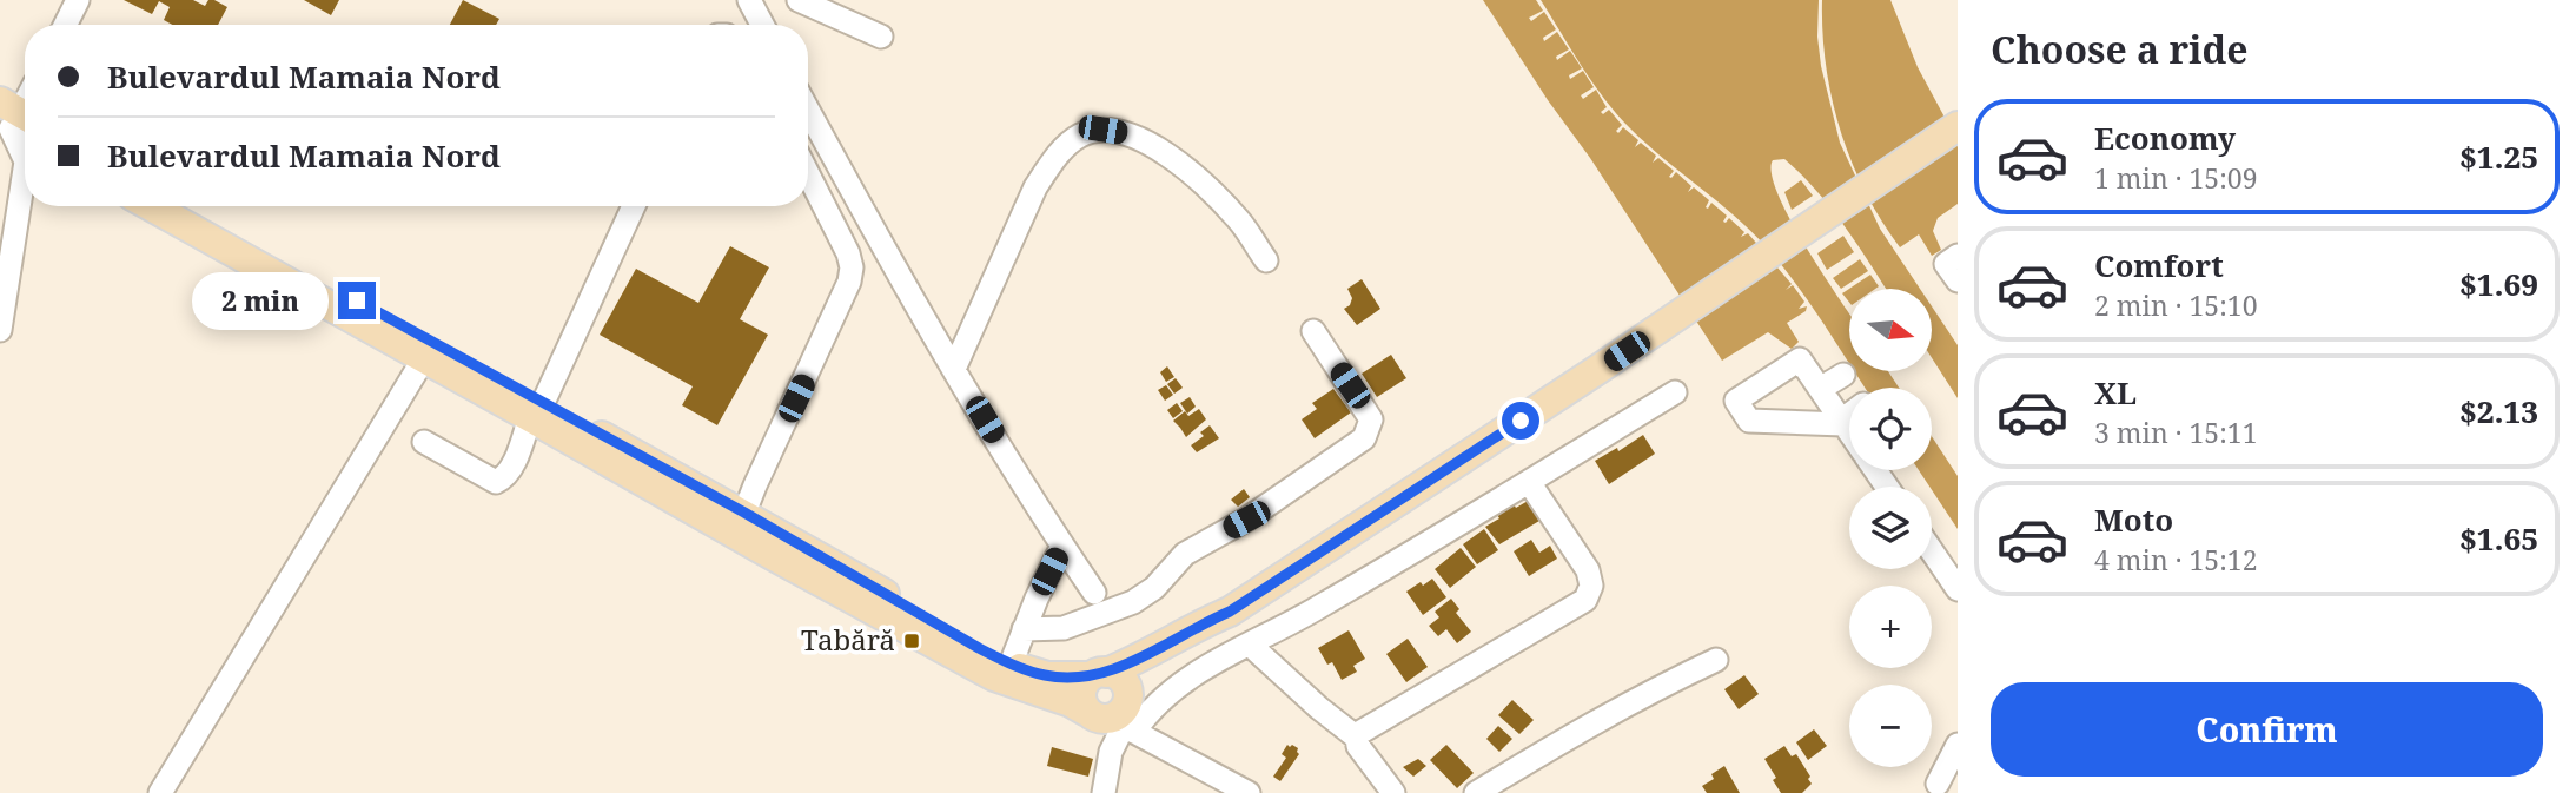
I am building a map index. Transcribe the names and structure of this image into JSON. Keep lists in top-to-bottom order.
{
  "places": {
    "transit": ["Tabără"]
  },
  "north": "right",
  "page": {
    "heading": "Choose a ride",
    "banner": ["Bulevardul Mamaia Nord", "Bulevardul Mamaia Nord"],
    "list": [
      {
        "name": "Economy",
        "note": "1 min · 15:09",
        "value": "$1.25"
      },
      {
        "name": "Comfort",
        "note": "2 min · 15:10",
        "value": "$1.69"
      },
      {
        "name": "XL",
        "note": "3 min · 15:11",
        "value": "$2.13"
      },
      {
        "name": "Moto",
        "note": "4 min · 15:12",
        "value": "$1.65"
      }
    ],
    "bubble": "2 min",
    "map_buttons": ["+", "−"],
    "buttons": "Confirm"
  }
}
